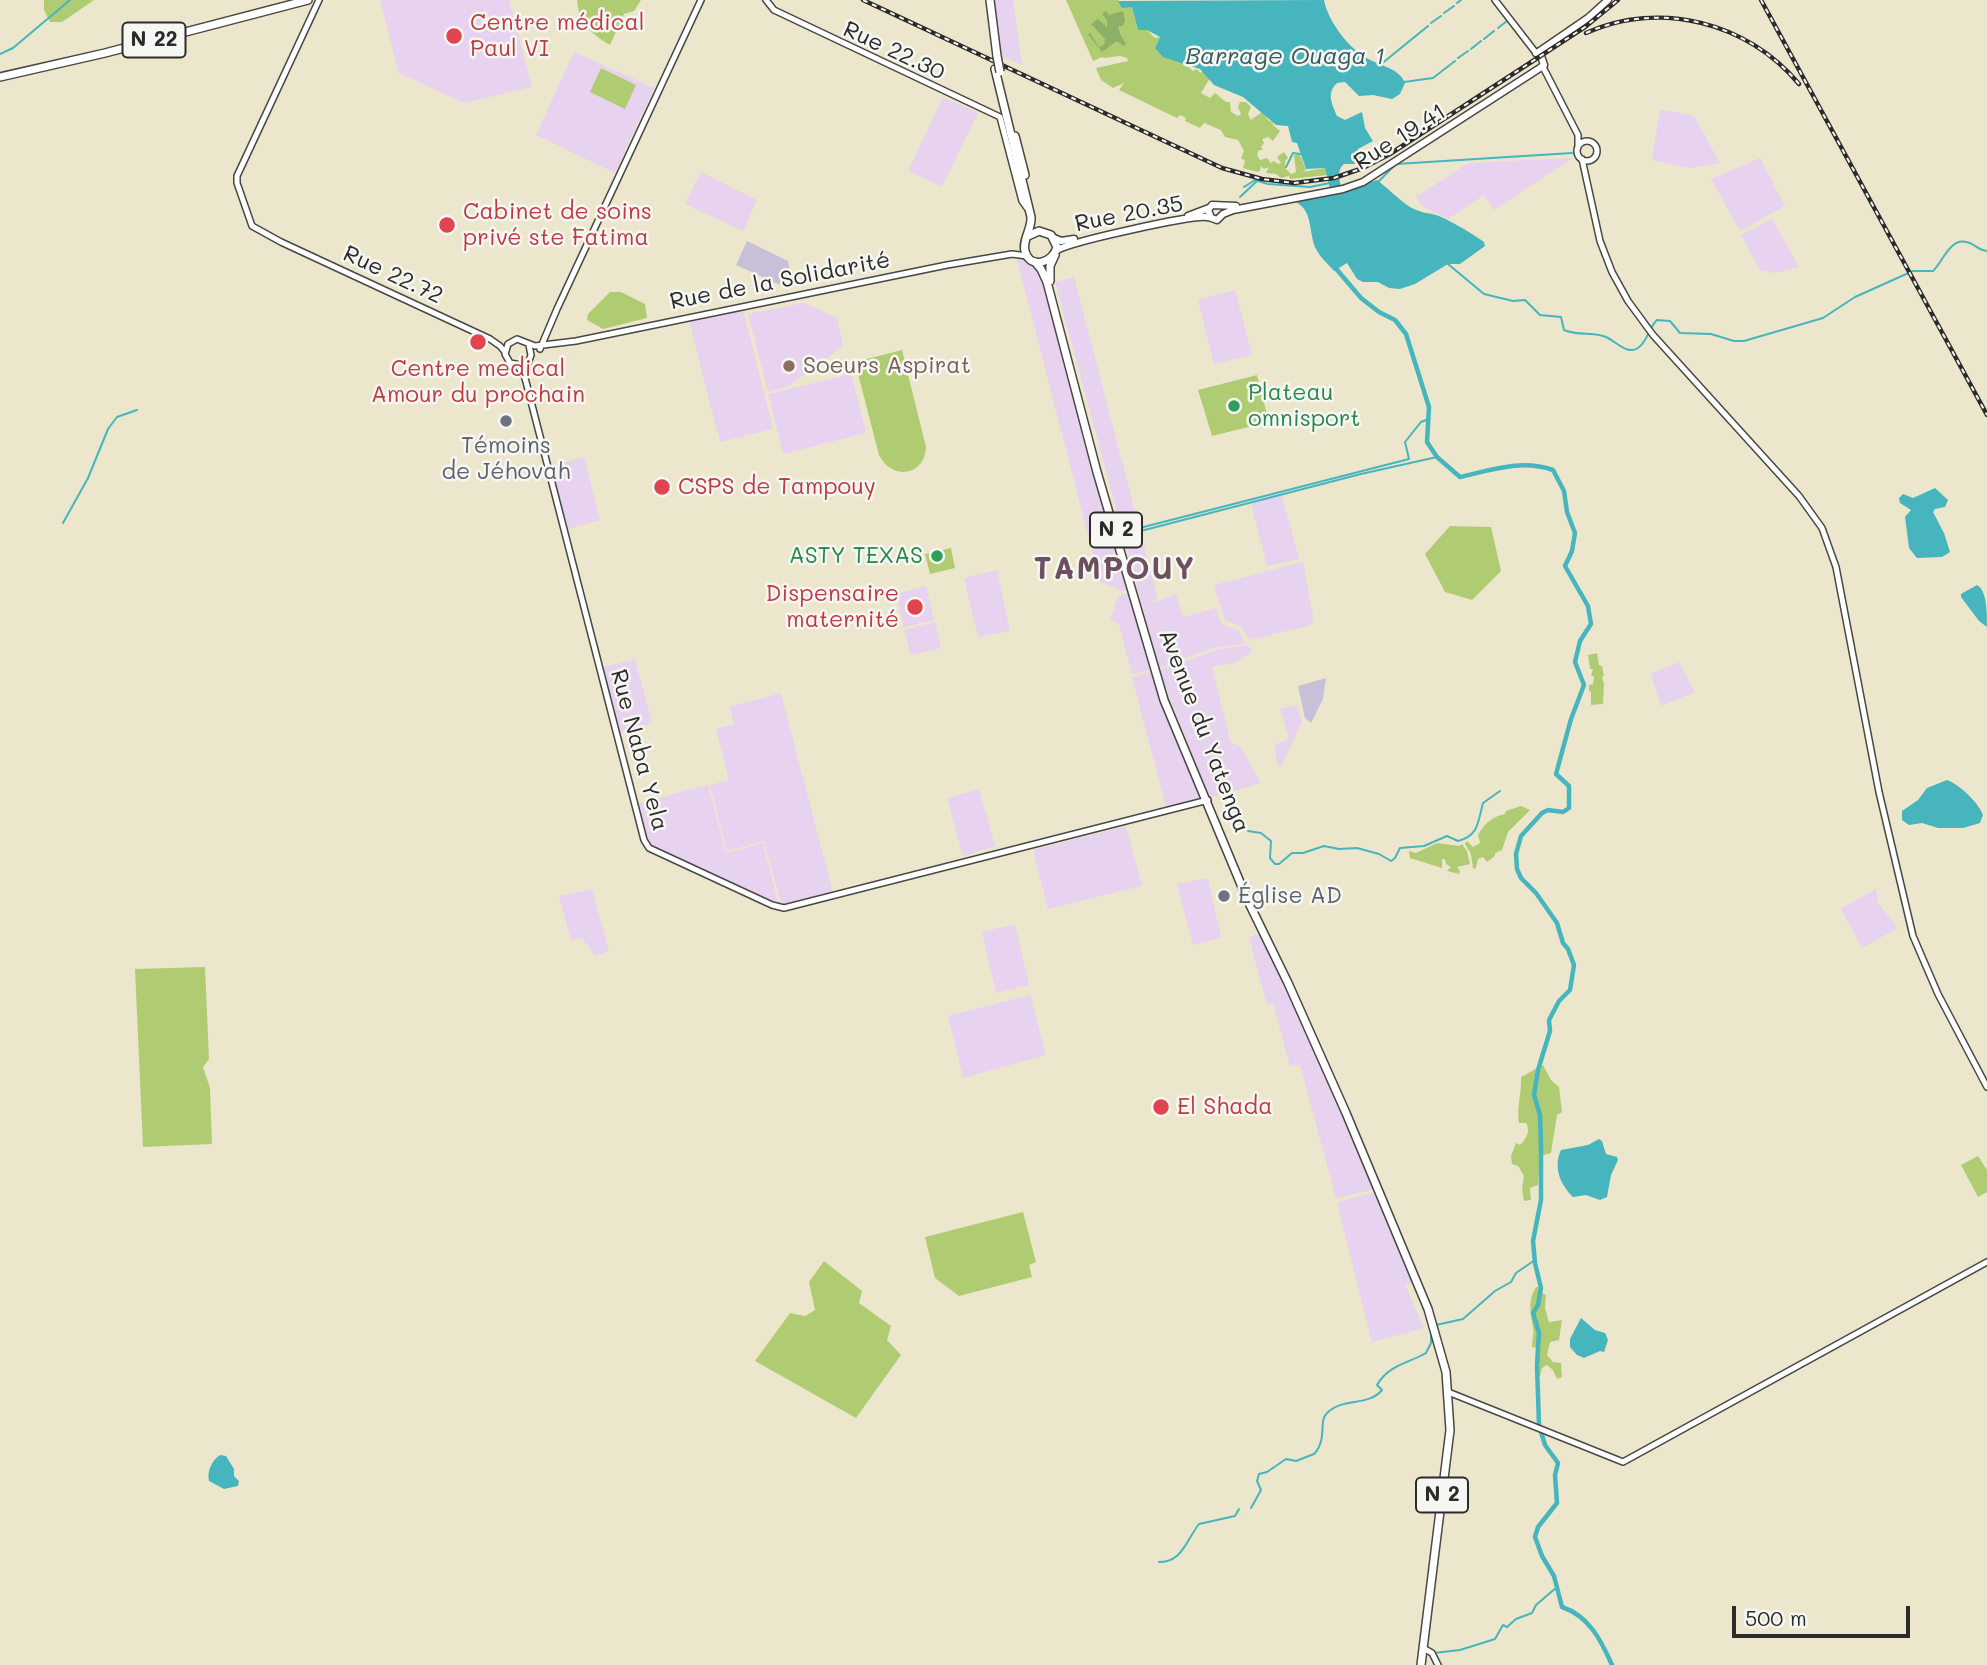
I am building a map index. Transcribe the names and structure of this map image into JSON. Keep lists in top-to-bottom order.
{
  "streets": {
    "main road": [
      "N 22",
      "Rue 19.41",
      "Rue 20.35",
      "N 2",
      "Avenue du Yatenga"
    ],
    "street": [
      "Rue 22.30",
      "Rue 22.72",
      "Rue de la Solidarité",
      "Rue Naba Yela"
    ]
  },
  "crossings": [
    ["Rue 22.30", "N 2"],
    ["Rue 19.41", "Rue 20.35"],
    ["Rue 20.35", "Rue de la Solidarité"],
    ["Rue 20.35", "N 2"],
    ["Rue 20.35", "Avenue du Yatenga"],
    ["Rue 22.72", "Rue de la Solidarité"],
    ["Rue de la Solidarité", "N 2"],
    ["Rue de la Solidarité", "Avenue du Yatenga"],
    ["N 2", "Avenue du Yatenga"],
    ["Avenue du Yatenga", "Rue Naba Yela"]
  ],
  "districts": ["TAMPOUY"],
  "water": ["Barrage Ouaga 1"],
  "places": [
    "Centre médical Paul VI",
    "Cabinet de soins privé ste Fatima",
    "Centre medical Amour du prochain",
    "Soeurs Aspirat",
    "Plateau omnisport",
    "Témoins de Jéhovah",
    "CSPS de Tampouy",
    "ASTY TEXAS",
    "Dispensaire maternité",
    "Église AD",
    "El Shada"
  ],
  "scale_bar": "500 m"
}
